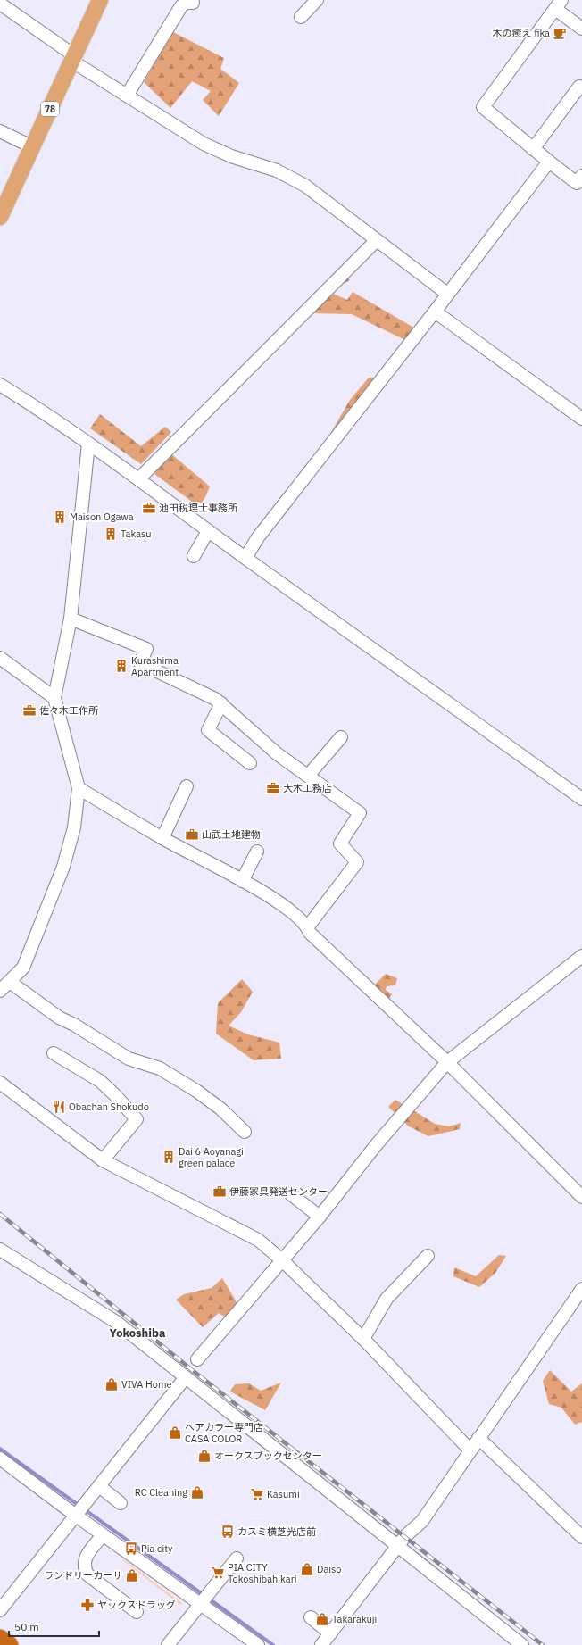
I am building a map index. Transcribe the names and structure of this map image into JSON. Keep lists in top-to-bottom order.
{
  "streets": {
    "main road": ["78"]
  },
  "districts": ["Yokoshiba"],
  "places": {
    "cafe": ["木の癒え fika"],
    "office": [
      "池田税理士事務所",
      "佐々木工作所",
      "大木工務店",
      "山武土地建物",
      "伊藤家具発送センター"
    ],
    "building": [
      "Maison Ogawa",
      "Takasu",
      "Kurashima Apartment",
      "Dai 6 Aoyanagi green palace"
    ],
    "restaurant": ["Obachan Shokudo"],
    "shop": [
      "VIVA Home",
      "ヘアカラー専門店 CASA COLOR",
      "オークスブックセンター",
      "RC Cleaning",
      "Daiso",
      "ランドリーカーサ",
      "Takarakuji"
    ],
    "supermarket": ["Kasumi", "PIA CITY Tokoshibahikari"],
    "bus stop": ["カスミ横芝光店前", "Pia city"],
    "pharmacy": ["ヤックスドラッグ"]
  },
  "scale_bar": "50 m"
}
